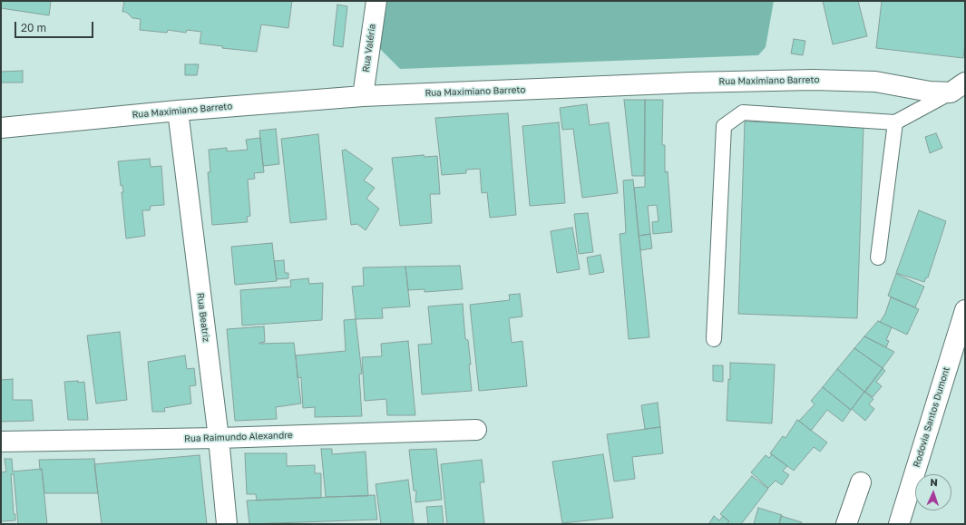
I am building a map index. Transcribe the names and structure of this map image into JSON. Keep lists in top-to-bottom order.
{
  "streets": {
    "main road": [
      "Rua Valéria",
      "Rua Maximiano Barreto",
      "Rua Beatriz",
      "Rodovia Santos Dumont",
      "Rua Raimundo Alexandre"
    ]
  },
  "crossings": [
    ["Rua Valéria", "Rua Maximiano Barreto"],
    ["Rua Maximiano Barreto", "Rua Beatriz"],
    ["Rua Beatriz", "Rua Raimundo Alexandre"]
  ],
  "scale_bar": "20 m",
  "north": "top"
}
